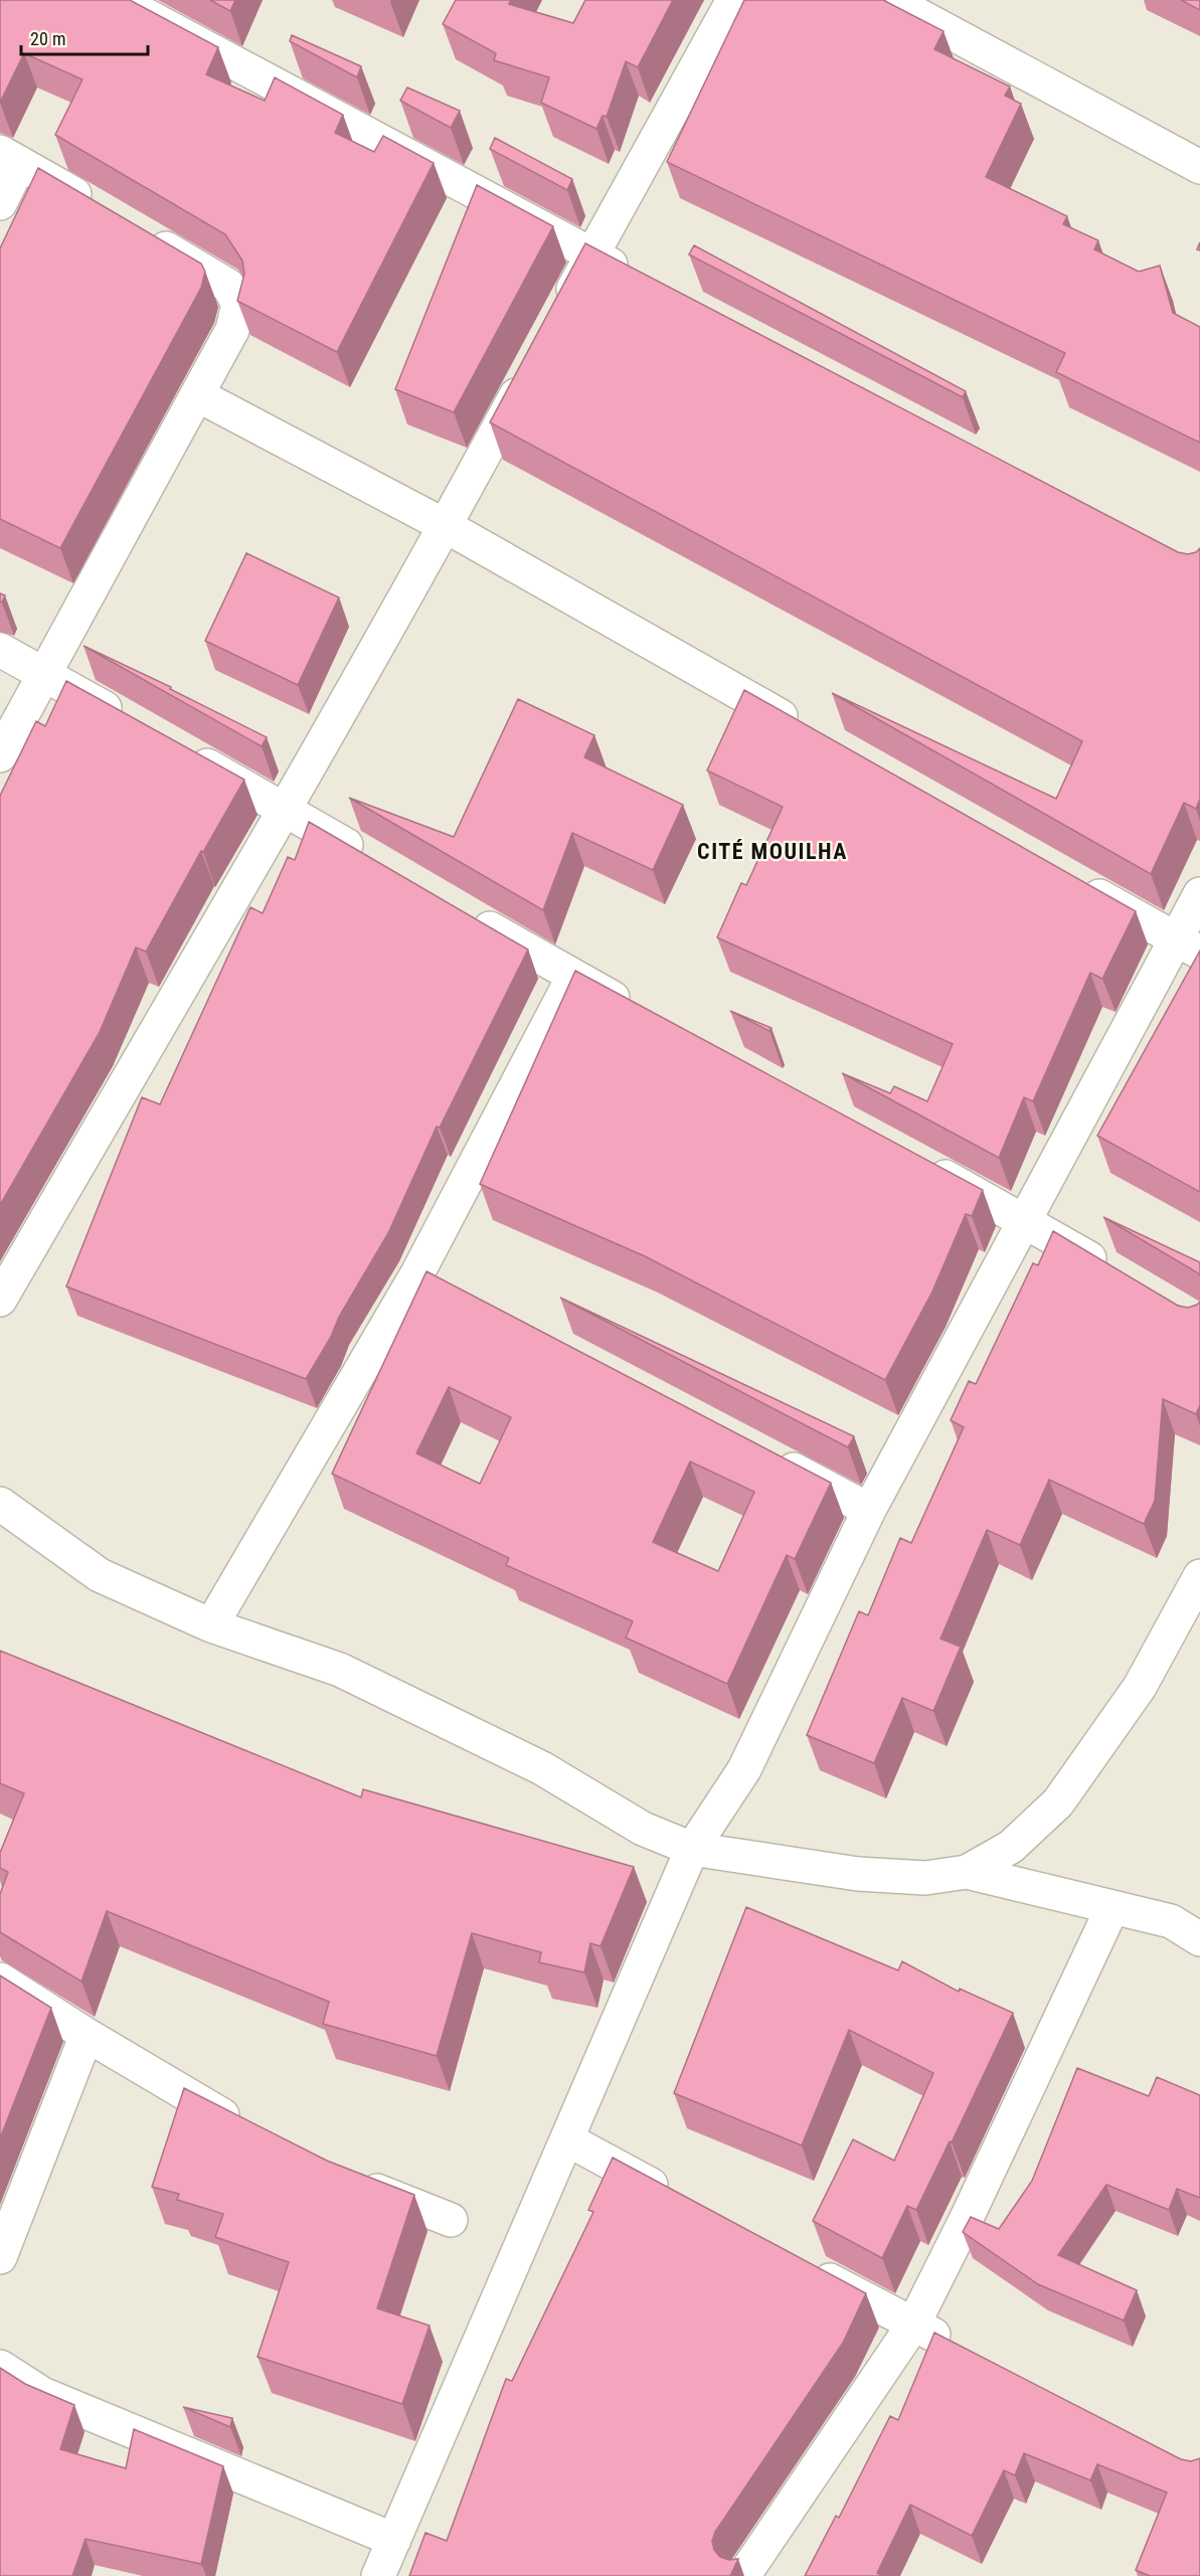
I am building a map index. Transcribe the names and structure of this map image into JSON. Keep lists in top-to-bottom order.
{
  "districts": ["CITÉ MOUILHA"],
  "scale_bar": "20 m"
}
